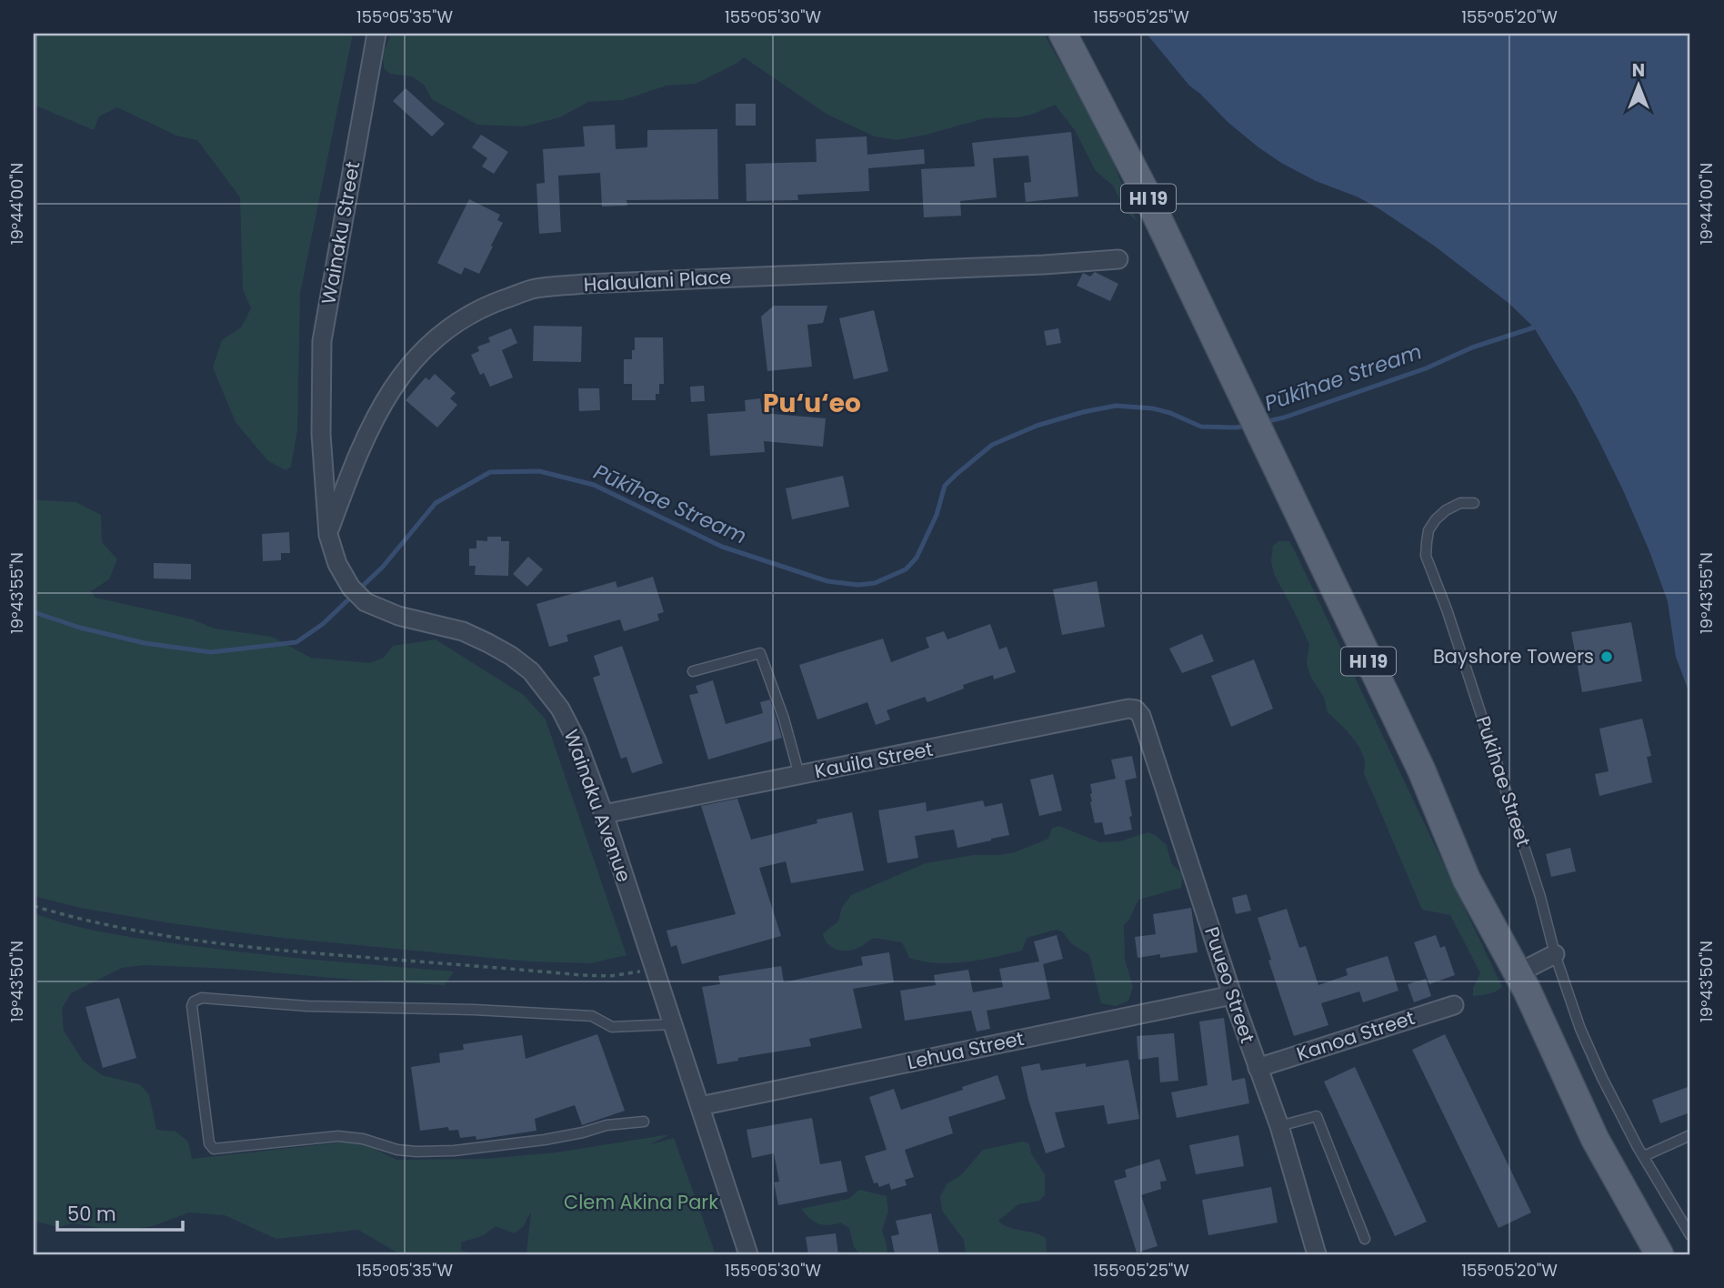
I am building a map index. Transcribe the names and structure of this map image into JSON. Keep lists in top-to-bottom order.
{
  "streets": {
    "main road": ["HI 19"],
    "street": [
      "Wainaku Street",
      "Halaulani Place",
      "Kauila Street",
      "Wainaku Avenue",
      "Puueo Street",
      "Kanoa Street",
      "Lehua Street"
    ],
    "lane": ["Pukihae Street"]
  },
  "crossings": [
    ["Wainaku Street", "Wainaku Avenue"],
    ["Halaulani Place", "Wainaku Avenue"],
    ["Kauila Street", "Wainaku Avenue"],
    ["Kauila Street", "Puueo Street"],
    ["Wainaku Avenue", "Lehua Street"],
    ["Puueo Street", "Kanoa Street"],
    ["Puueo Street", "Lehua Street"]
  ],
  "districts": ["Pu‘u‘eo"],
  "water": ["Pūkīhae Stream"],
  "parks": ["Clem Akina Park"],
  "places": ["Bayshore Towers"],
  "scale_bar": "50 m",
  "north": "top",
  "coordinates": [
    "155°05'35\"W",
    "155°05'30\"W",
    "155°05'25\"W",
    "155°05'20\"W",
    "19°44'00\"N",
    "19°43'55\"N",
    "19°43'50\"N"
  ]
}
